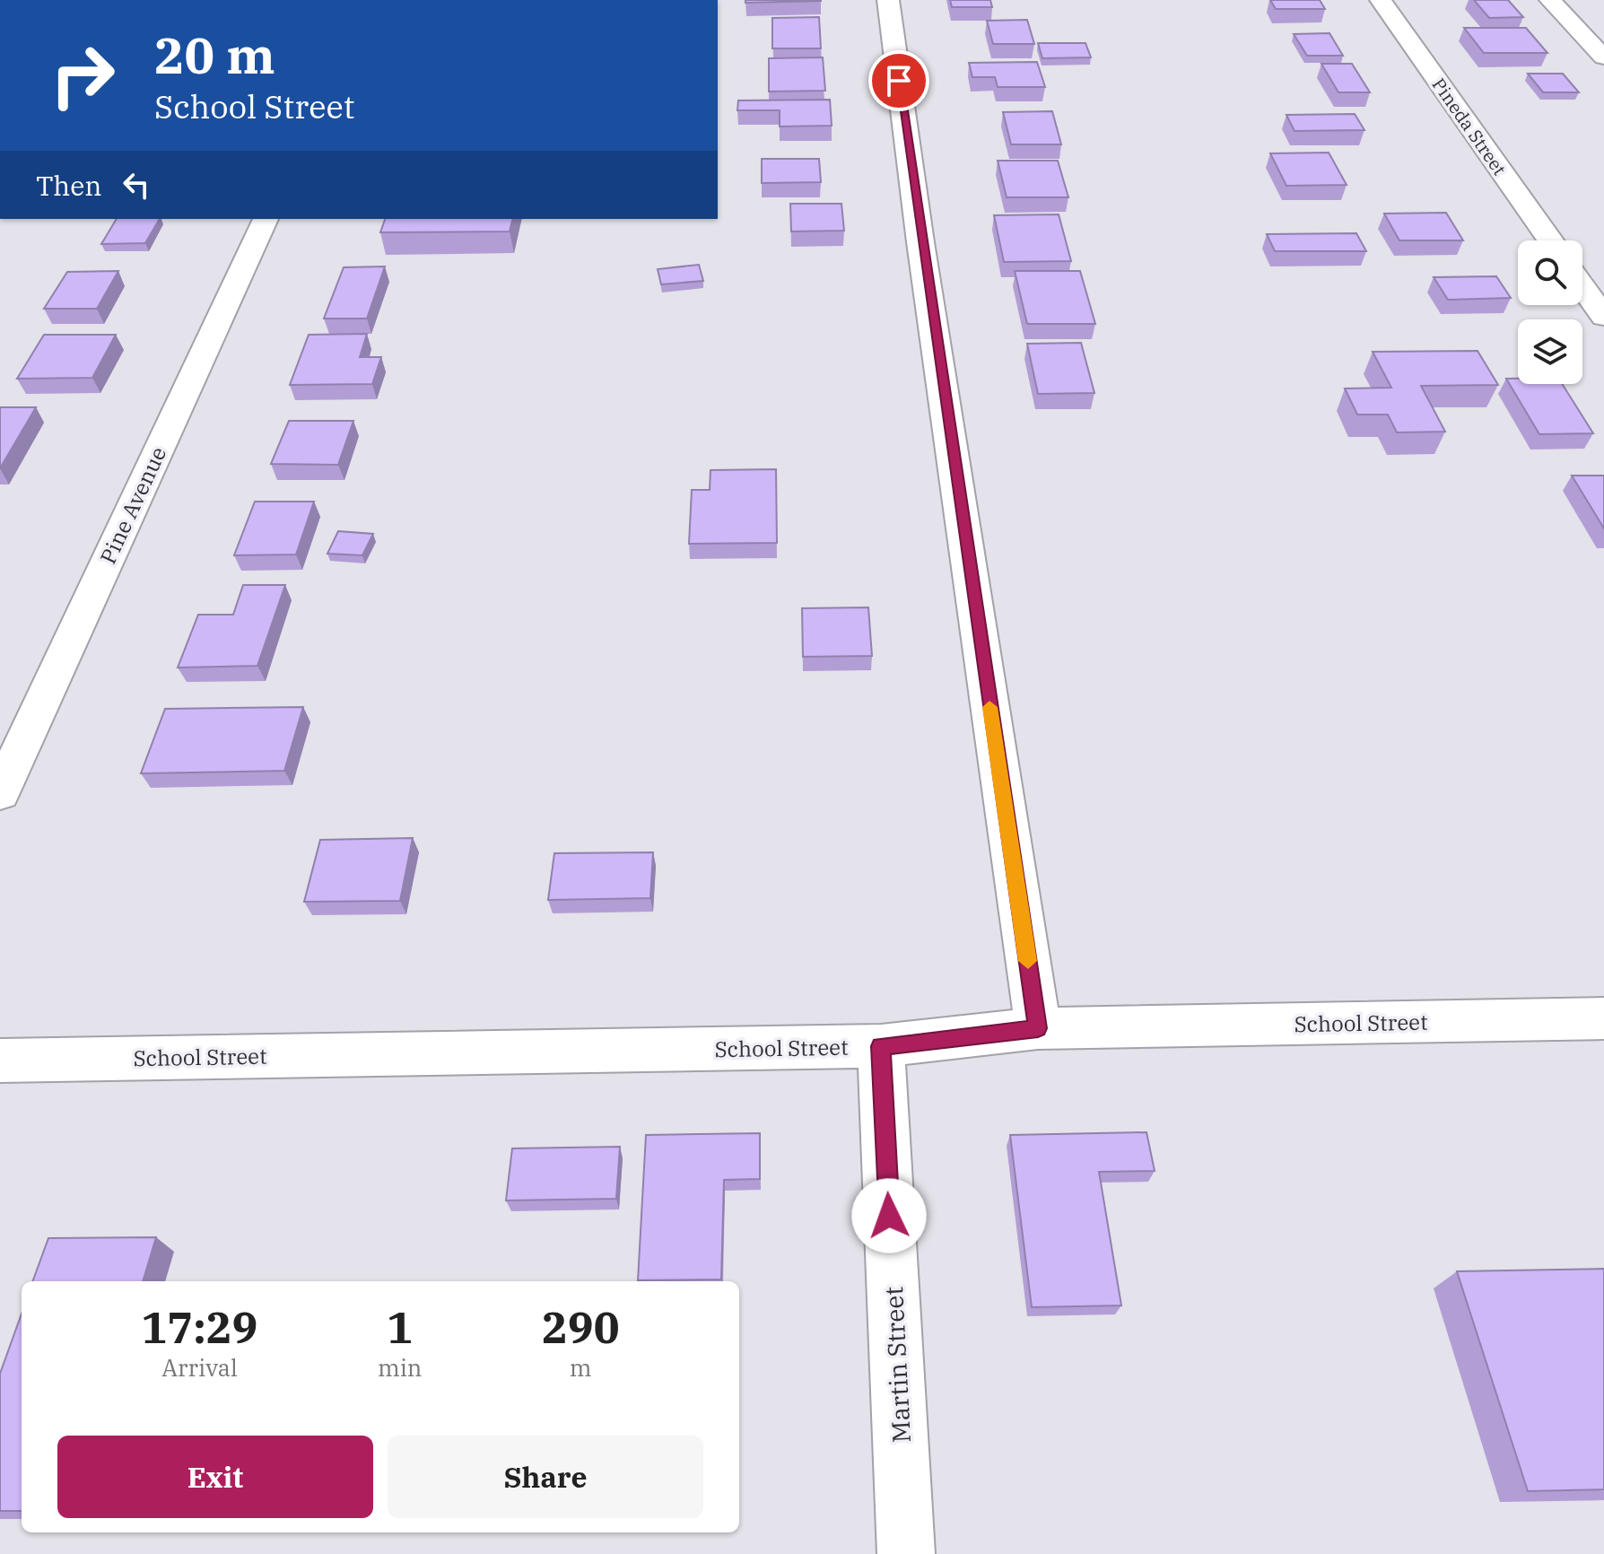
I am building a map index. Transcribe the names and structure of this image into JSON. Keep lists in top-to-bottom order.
{
  "streets": {
    "street": [
      "Pineda Street",
      "Pine Avenue",
      "School Street",
      "Martin Street"
    ]
  },
  "crossings": [
    ["School Street", "Martin Street"]
  ],
  "page": {
    "turn": ["20 m", "School Street"],
    "then": "Then",
    "eta": [
      "17:29",
      "Arrival",
      "1",
      "min",
      "290",
      "m"
    ],
    "buttons": ["Exit", "Share"]
  }
}
